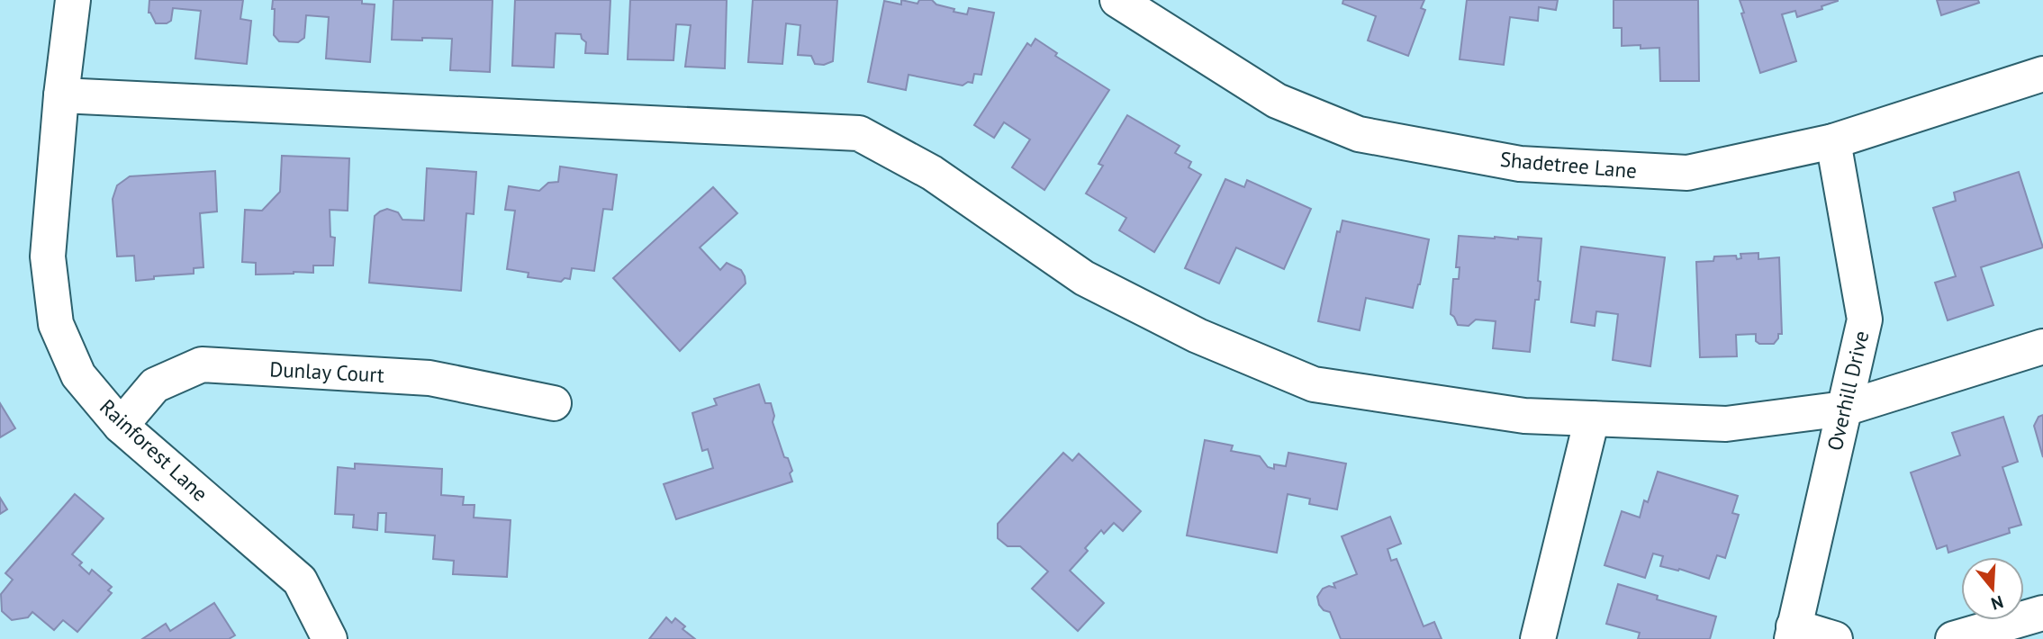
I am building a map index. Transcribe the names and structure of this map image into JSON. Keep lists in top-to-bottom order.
{
  "streets": {
    "street": [
      "Shadetree Lane",
      "Dunlay Court",
      "Overhill Drive",
      "Rainforest Lane"
    ]
  },
  "crossings": [
    ["Shadetree Lane", "Overhill Drive"],
    ["Dunlay Court", "Rainforest Lane"]
  ],
  "north": "bottom"
}
